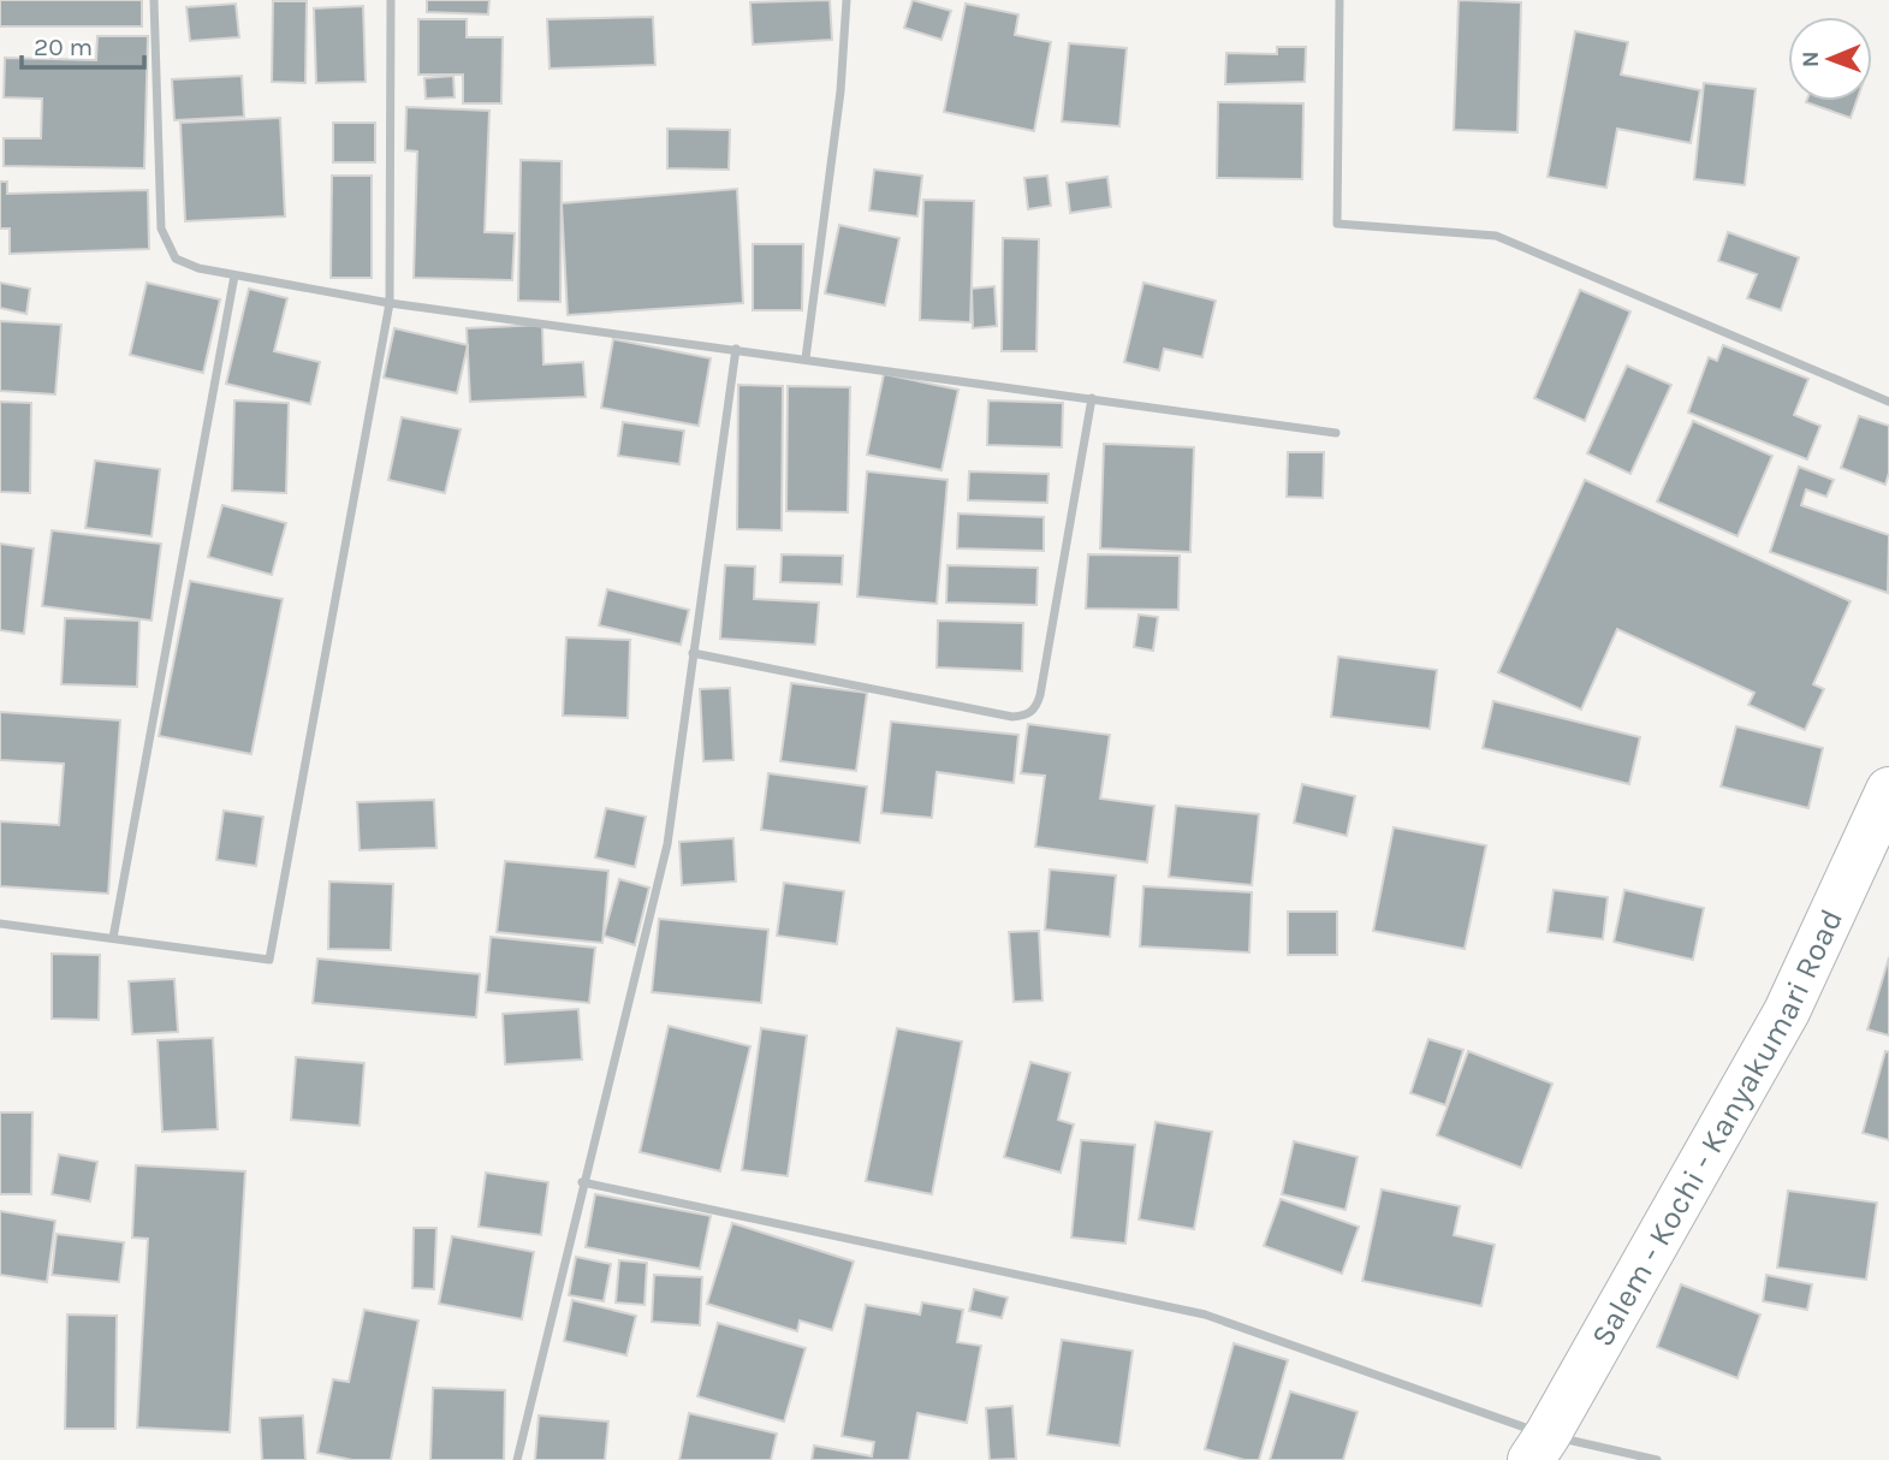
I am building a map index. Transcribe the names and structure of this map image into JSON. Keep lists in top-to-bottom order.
{
  "streets": {
    "highway": ["Salem - Kochi - Kanyakumari Road"]
  },
  "scale_bar": "20 m",
  "north": "left"
}
